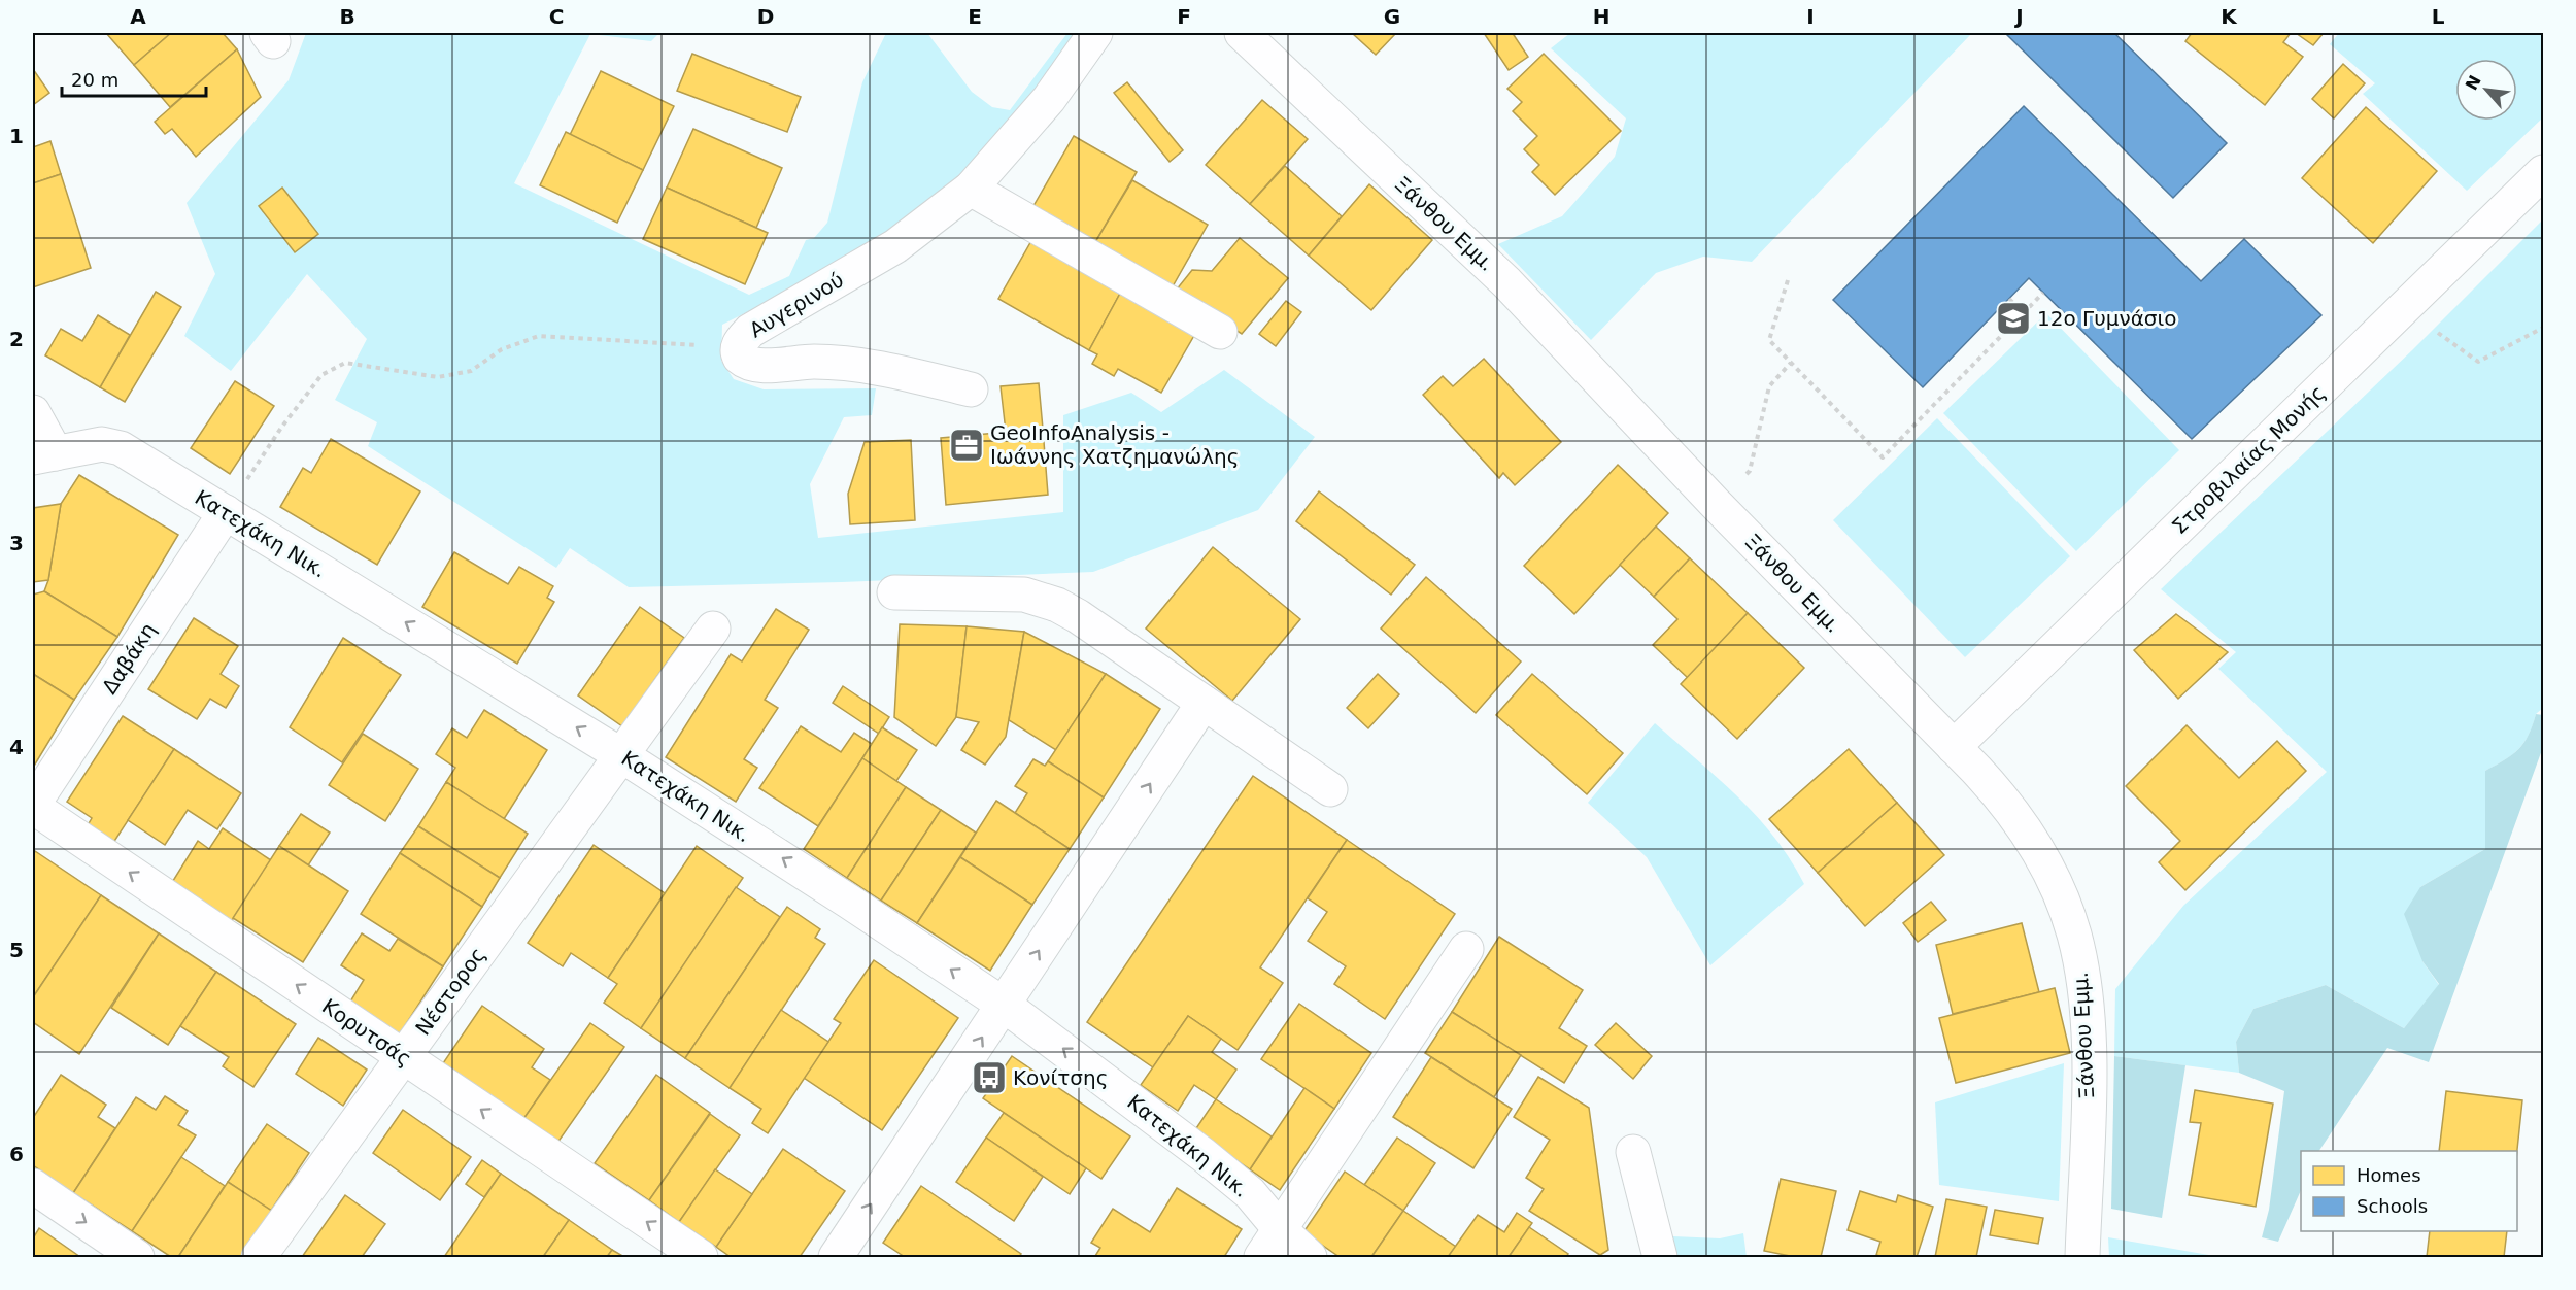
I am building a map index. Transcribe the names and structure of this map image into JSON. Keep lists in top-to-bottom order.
{
  "streets": {
    "street": [
      "Ξάνθου Εμμ.",
      "Αυγερινού",
      "Στροβιλαίας Μονής",
      "Κατεχάκη Νικ.",
      "Δαβάκη",
      "Νέστορος",
      "Κορυτσάς"
    ]
  },
  "crossings": [
    ["Ξάνθου Εμμ.", "Στροβιλαίας Μονής"],
    ["Κατεχάκη Νικ.", "Δαβάκη"],
    ["Κατεχάκη Νικ.", "Νέστορος"],
    ["Δαβάκη", "Κορυτσάς"],
    ["Νέστορος", "Κορυτσάς"]
  ],
  "one_way": ["Κατεχάκη Νικ.", "Κορυτσάς"],
  "places": {
    "school or university": ["12o Γυμνάσιο"],
    "office": ["GeoInfoAnalysis - Ιωάννης Χατζημανώλης"],
    "bus stop": ["Κονίτσης"]
  },
  "legend": ["Homes", "Schools"],
  "scale_bar": "20 m",
  "north": "top left",
  "grid": {
    "columns": [
      "A",
      "B",
      "C",
      "D",
      "E",
      "F",
      "G",
      "H",
      "I",
      "J",
      "K",
      "L"
    ],
    "rows": [
      "1",
      "2",
      "3",
      "4",
      "5",
      "6"
    ]
  }
}
